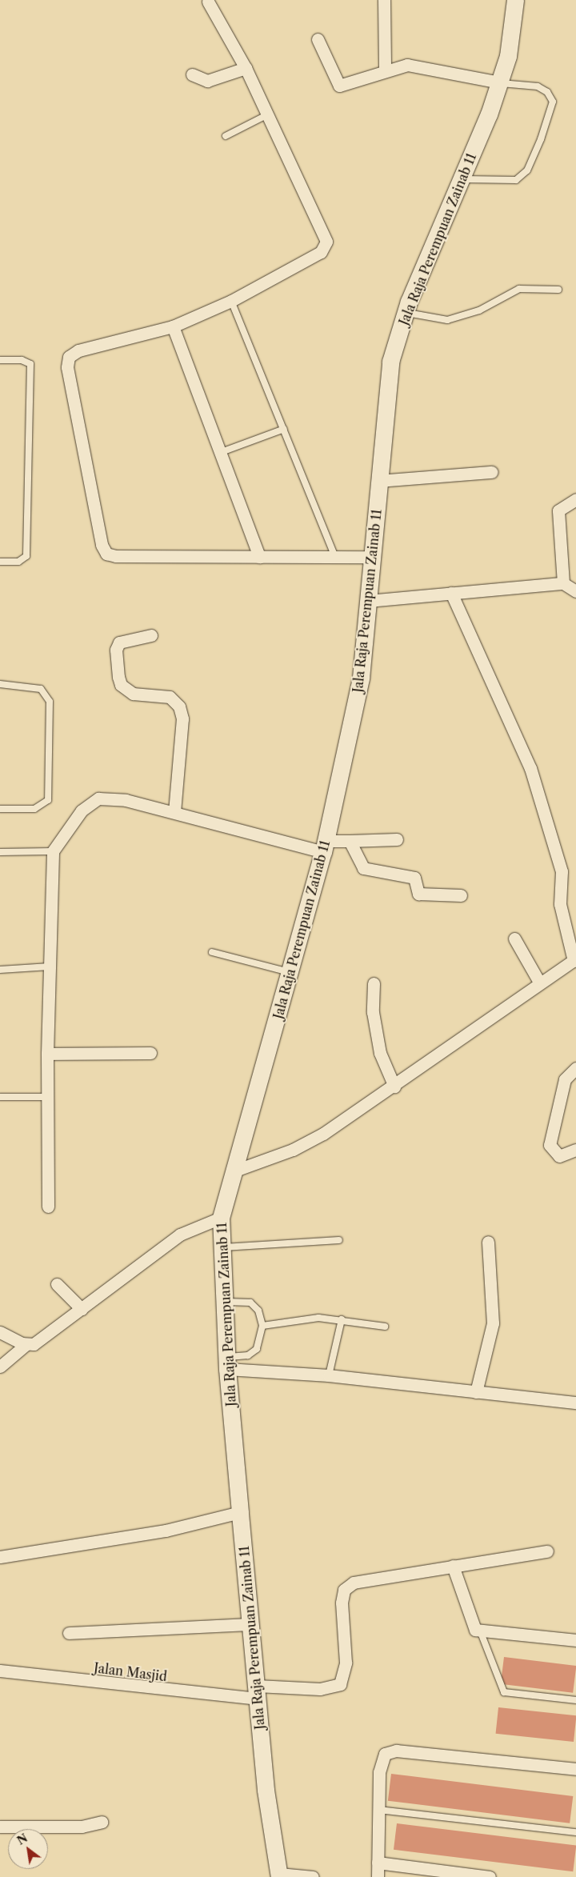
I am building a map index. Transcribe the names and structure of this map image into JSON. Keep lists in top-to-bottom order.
{
  "streets": {
    "main road": ["Jala Raja Perempuan Zainab 11"],
    "street": ["Jalan Masjid"]
  },
  "crossings": [
    ["Jala Raja Perempuan Zainab 11", "Jalan Masjid"]
  ],
  "north": "top left"
}
